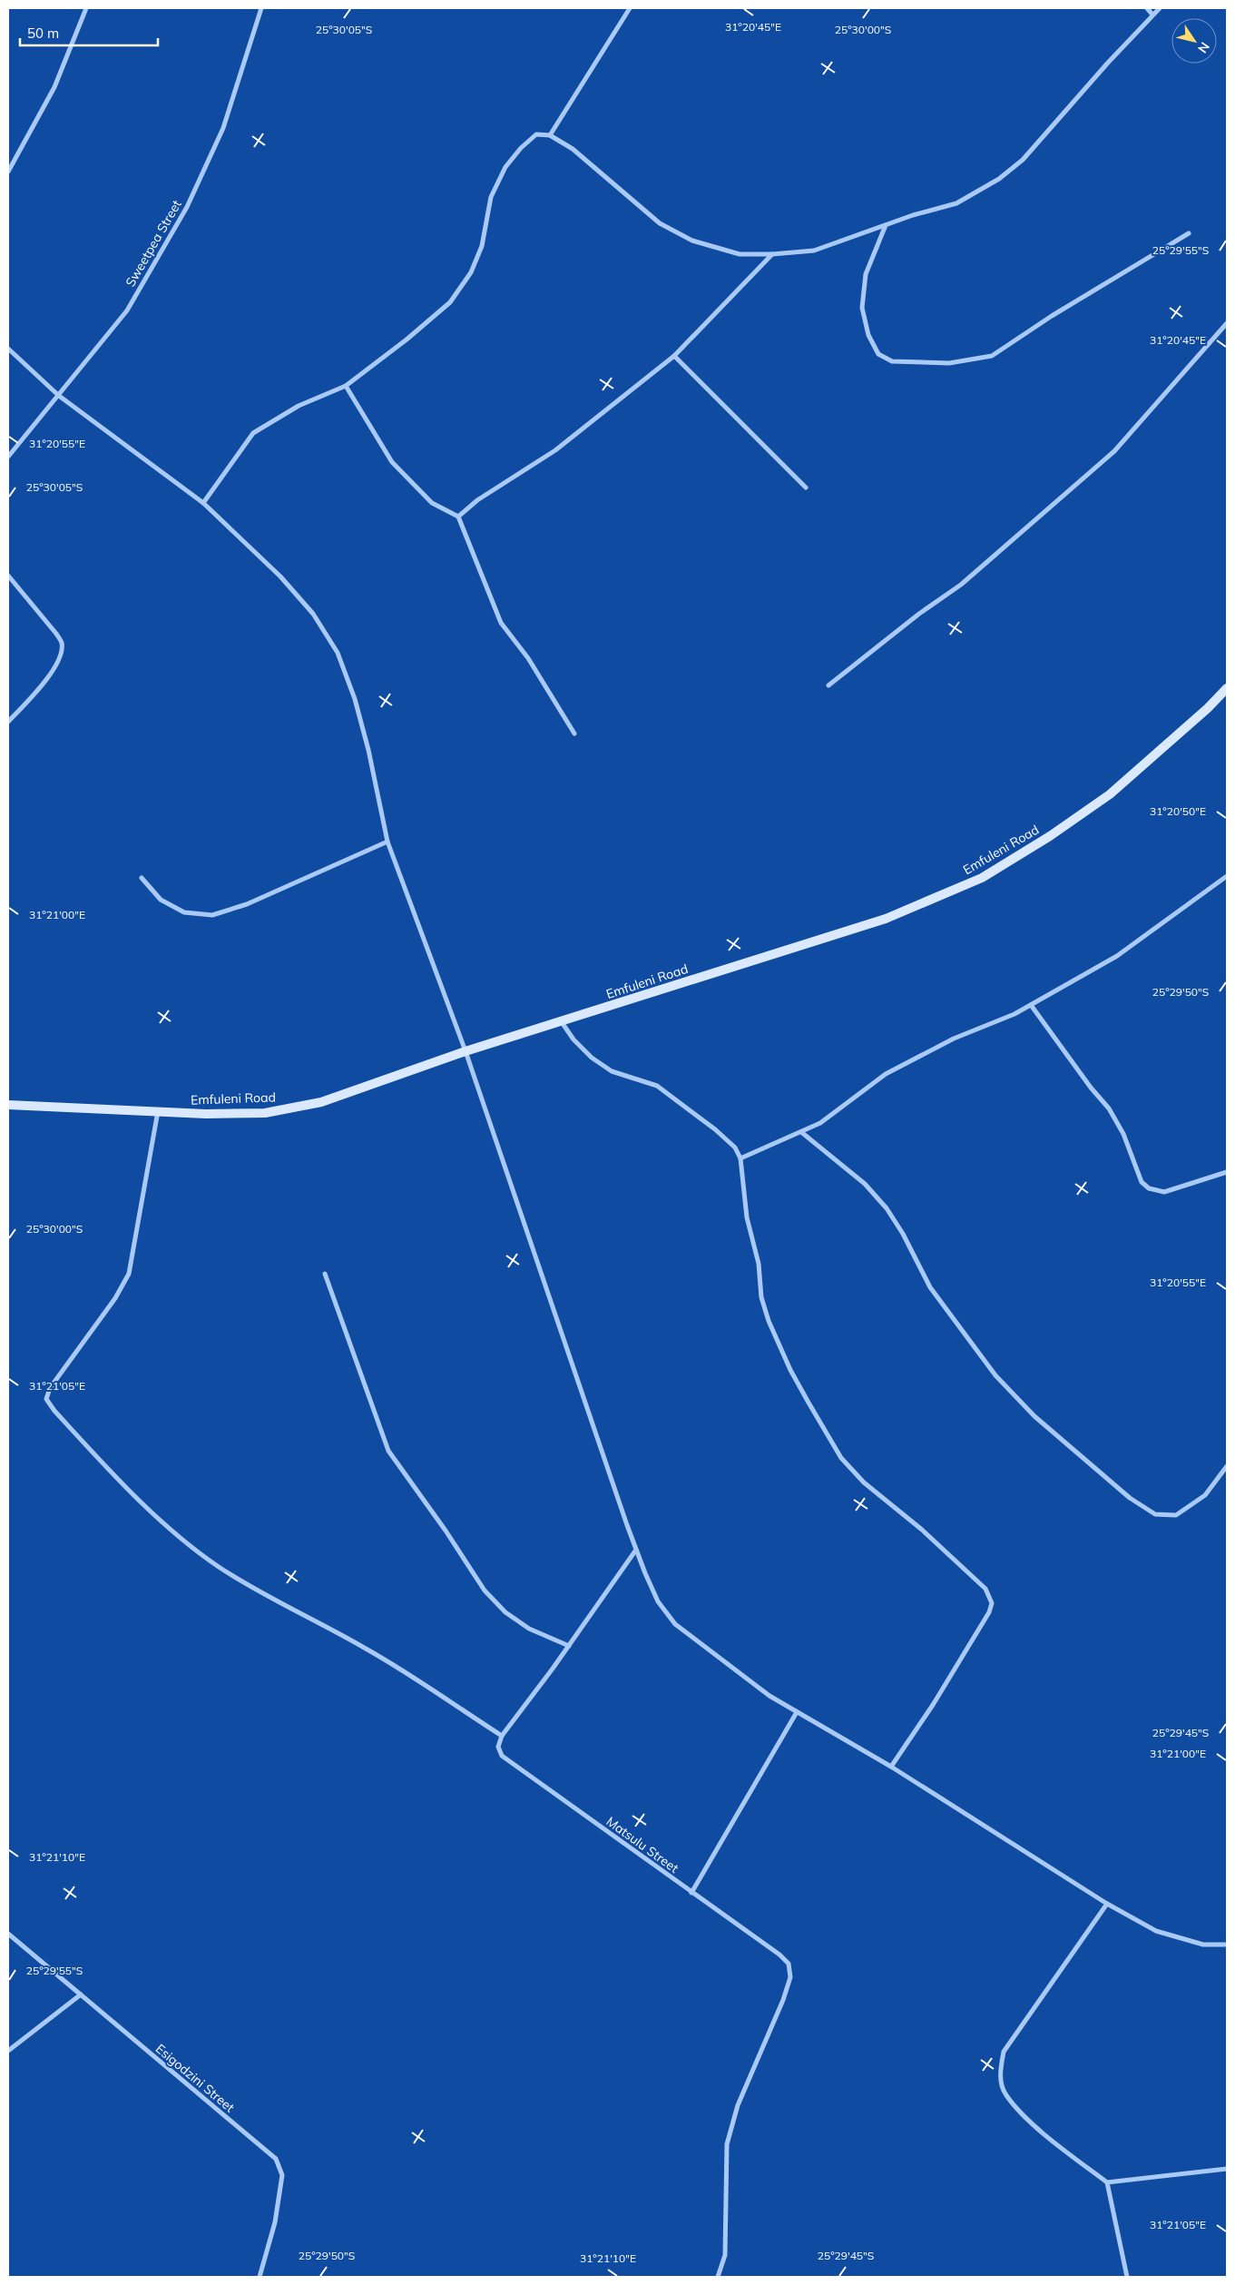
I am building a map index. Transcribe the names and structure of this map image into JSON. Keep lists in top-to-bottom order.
{
  "streets": {
    "street": [
      "Sweetpea Street",
      "Emfuleni Road",
      "Matsulu Street",
      "Esigodzini Street"
    ]
  },
  "scale_bar": "50 m",
  "north": "bottom right",
  "coordinates": [
    "31°20'45\"E",
    "25°30'05\"S",
    "25°30'00\"S",
    "25°29'55\"S",
    "31°20'55\"E",
    "31°20'50\"E",
    "31°21'00\"E",
    "25°29'50\"S",
    "31°21'05\"E",
    "25°29'45\"S",
    "31°21'10\"E"
  ]
}
